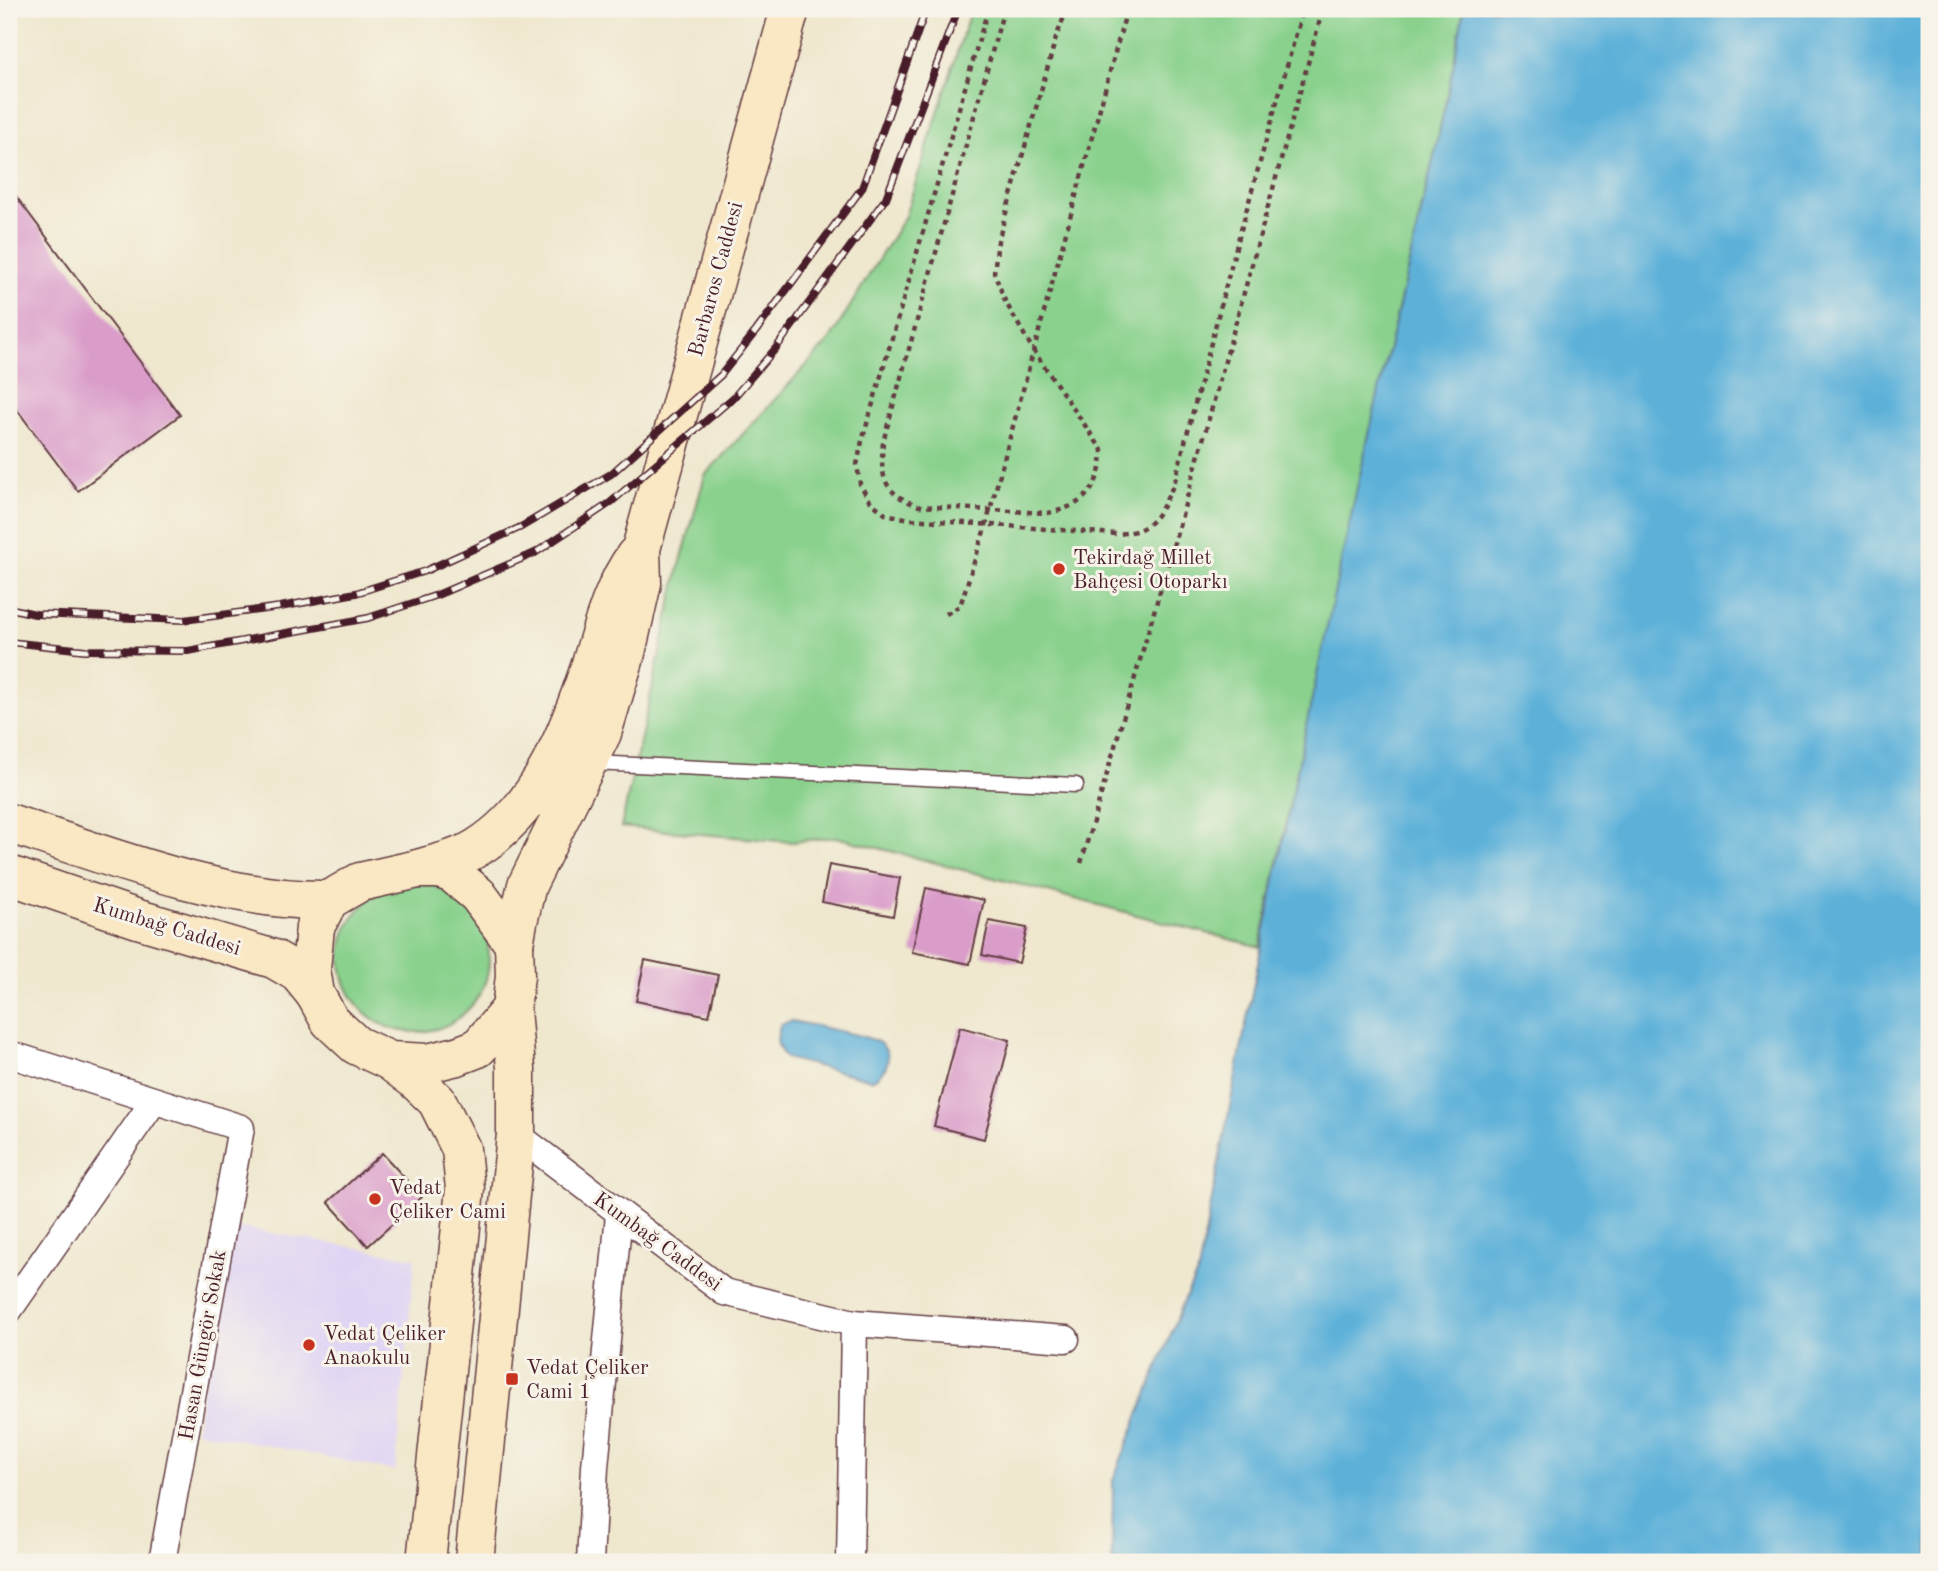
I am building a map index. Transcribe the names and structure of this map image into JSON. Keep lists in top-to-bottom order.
{
  "streets": {
    "street": ["Barbaros Caddesi", "Kumbağ Caddesi", "Hasan Güngör Sokak"]
  },
  "places": {
    "other": ["Tekirdağ Millet Bahçesi Otoparkı", "Vedat Çeliker Cami", "Vedat Çeliker Anaokulu"],
    "transit": ["Vedat Çeliker Cami 1"]
  }
}
